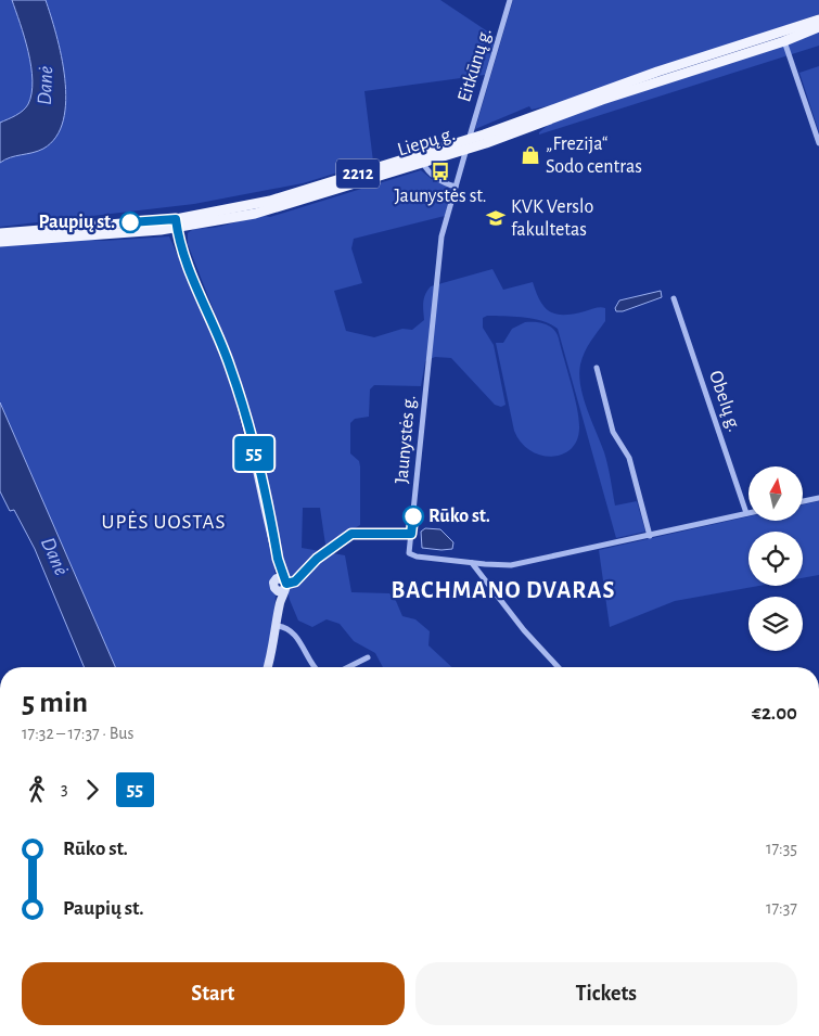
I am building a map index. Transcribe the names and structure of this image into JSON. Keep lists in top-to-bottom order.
{
  "streets": {
    "main road": ["Liepų g.", "2212"],
    "street": ["Eitkūnų g.", "Obelų g.", "Jaunystės g."]
  },
  "crossings": [
    ["Eitkūnų g.", "Liepų g."],
    ["Eitkūnų g.", "Jaunystės g."],
    ["Liepų g.", "Jaunystės g."],
    ["Obelų g.", "Jaunystės g."]
  ],
  "districts": ["UPĖS UOSTAS", "BACHMANO DVARAS"],
  "water": ["Danė"],
  "places": {
    "shop": ["„Frezija“ Sodo centras"],
    "bus stop": ["Jaunystės st."],
    "school or university": ["KVK Verslo fakultetas"],
    "other": ["Paupių st.", "Rūko st."]
  },
  "lines": ["bus line 55"],
  "north": "top",
  "page": {
    "on_map": "55",
    "heading": ["5 min", "17:32 – 17:37 · Bus", "€2.00"],
    "legs": ["3", "55"],
    "list": [
      {
        "name": "Rūko st.",
        "value": "17:35"
      },
      {
        "name": "Paupių st.",
        "value": "17:37"
      }
    ],
    "buttons": ["Start", "Tickets"]
  }
}
